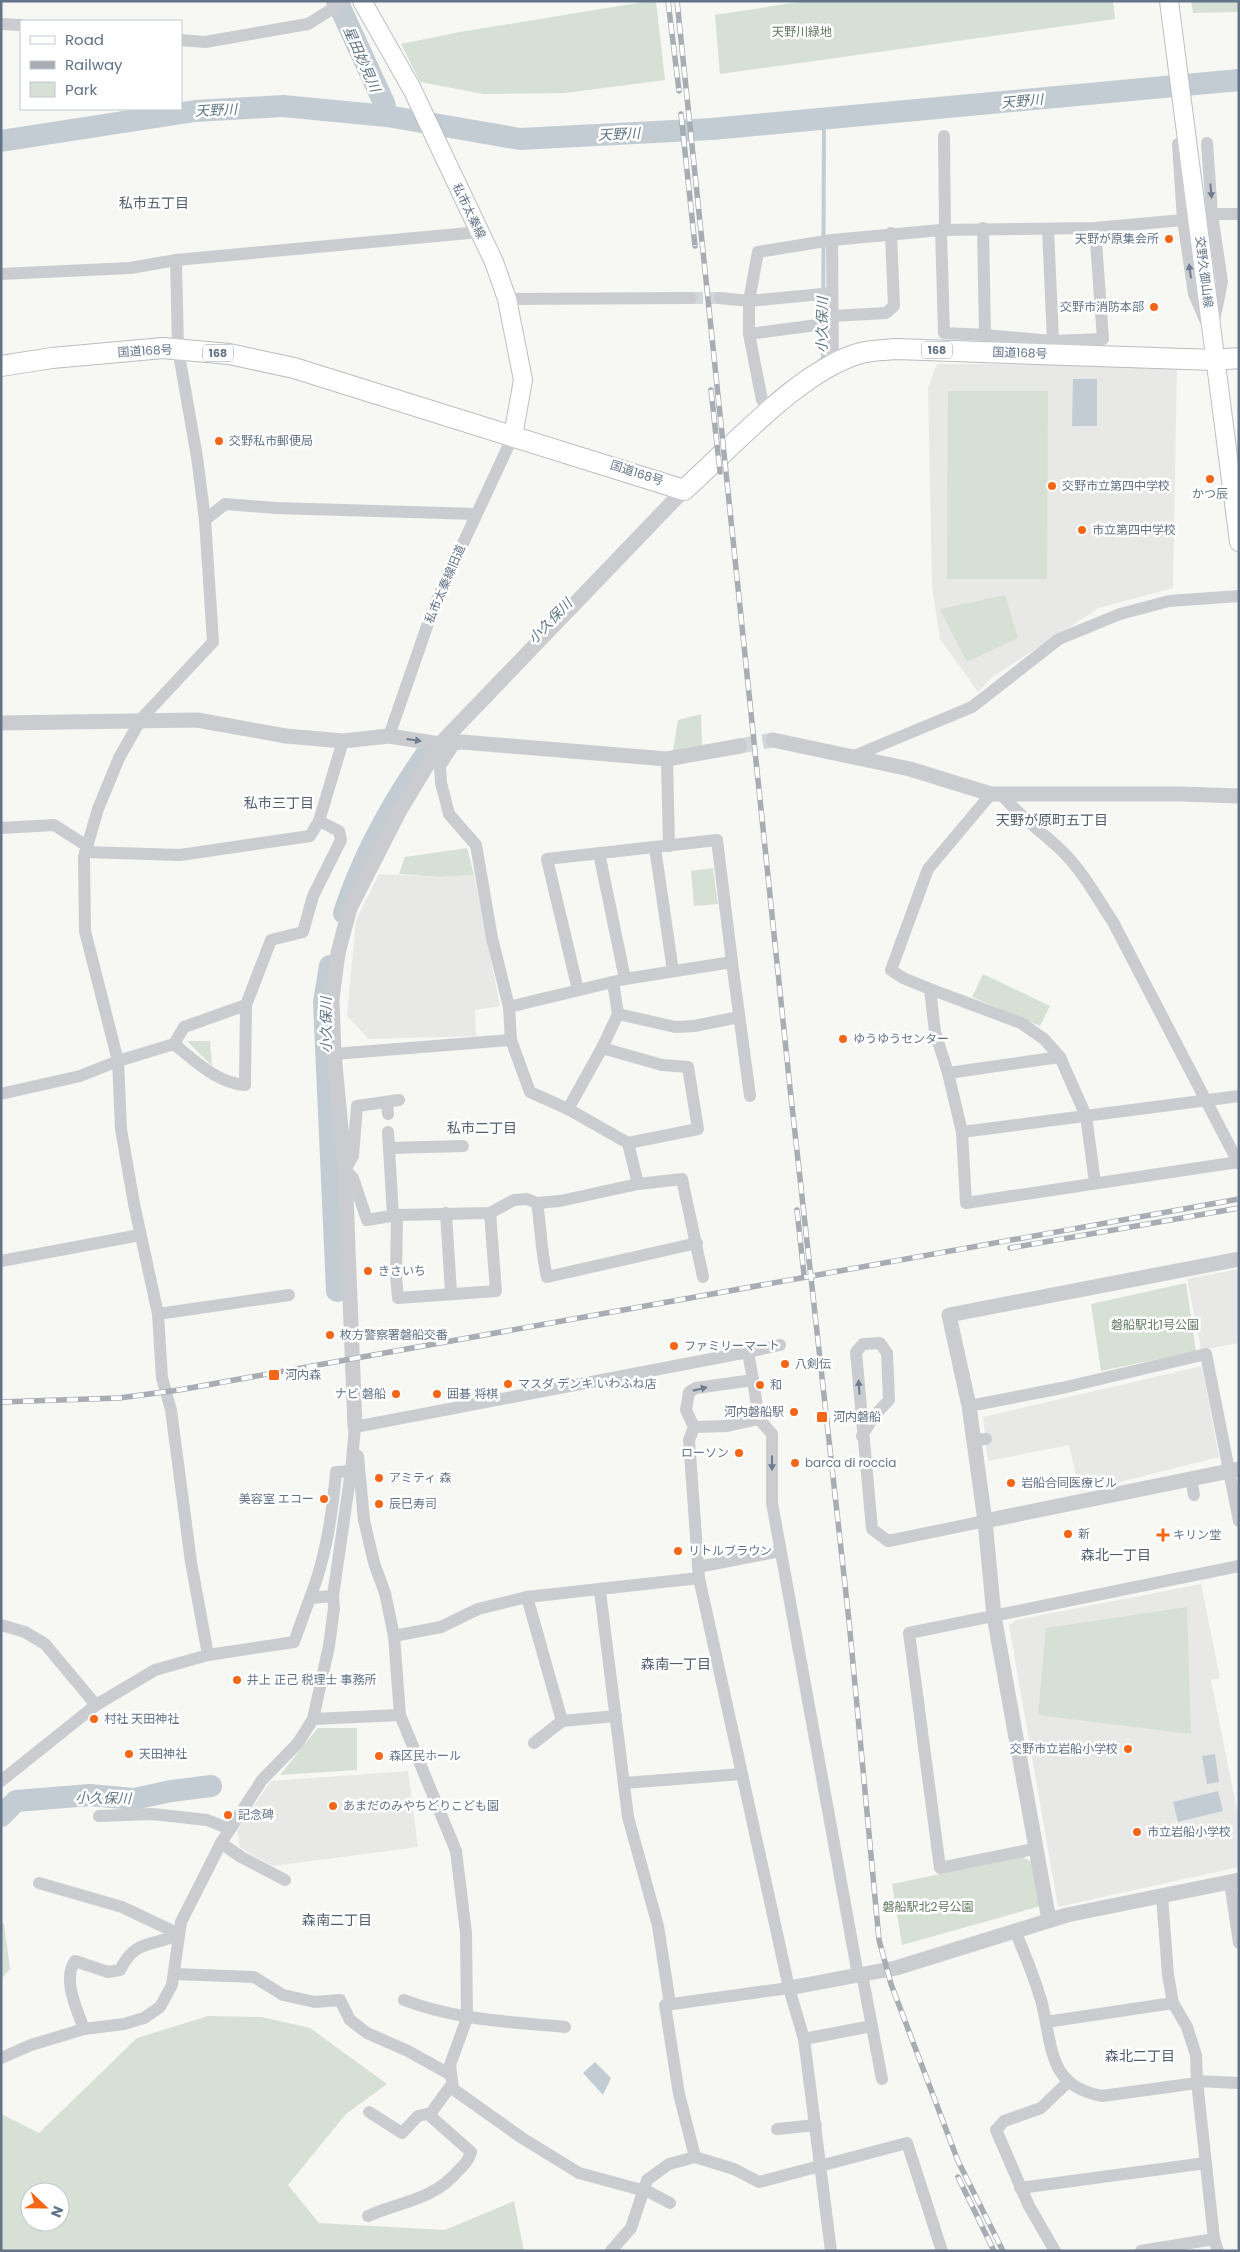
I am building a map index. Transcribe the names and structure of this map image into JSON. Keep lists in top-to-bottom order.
{
  "streets": {
    "highway": ["168", "国道168号"],
    "main road": ["私市太秦線", "交野久御山線"],
    "street": ["私市太秦線旧道"]
  },
  "crossings": [
    ["私市太秦線", "国道168号"],
    ["私市太秦線", "私市太秦線旧道"],
    ["交野久御山線", "国道168号"],
    ["国道168号", "私市太秦線旧道"]
  ],
  "districts": [
    "私市五丁目",
    "私市三丁目",
    "天野が原町五丁目",
    "私市二丁目",
    "森北一丁目",
    "森南一丁目",
    "森南二丁目",
    "森北二丁目"
  ],
  "water": ["星田妙見川", "天野川", "小久保川"],
  "parks": ["天野川緑地", "磐船駅北1号公園", "磐船駅北2号公園"],
  "places": {
    "other": [
      "天野が原集会所",
      "交野市消防本部",
      "交野私市郵便局",
      "かつ辰",
      "交野市立第四中学校",
      "市立第四中学校",
      "ゆうゆうセンター",
      "きさいち",
      "枚方警察署磐船交番",
      "ファミリーマート",
      "八剣伝",
      "マスダ デンキ いわふね店",
      "和",
      "ナビ 磐船",
      "囲碁 将棋",
      "河内磐船駅",
      "ローソン",
      "barca di roccia",
      "アミティ 森",
      "岩船合同医療ビル",
      "美容室 エコー",
      "辰巳寿司",
      "新",
      "リトルブラウン",
      "井上 正己 税理士 事務所",
      "村社 天田神社",
      "交野市立岩船小学校",
      "天田神社",
      "森区民ホール",
      "あまだのみやちどりこども園",
      "記念碑",
      "市立岩船小学校"
    ],
    "transit": ["河内森", "河内磐船"],
    "health": ["キリン堂"]
  },
  "legend": ["Road", "Railway", "Park"],
  "north": "right"
}
